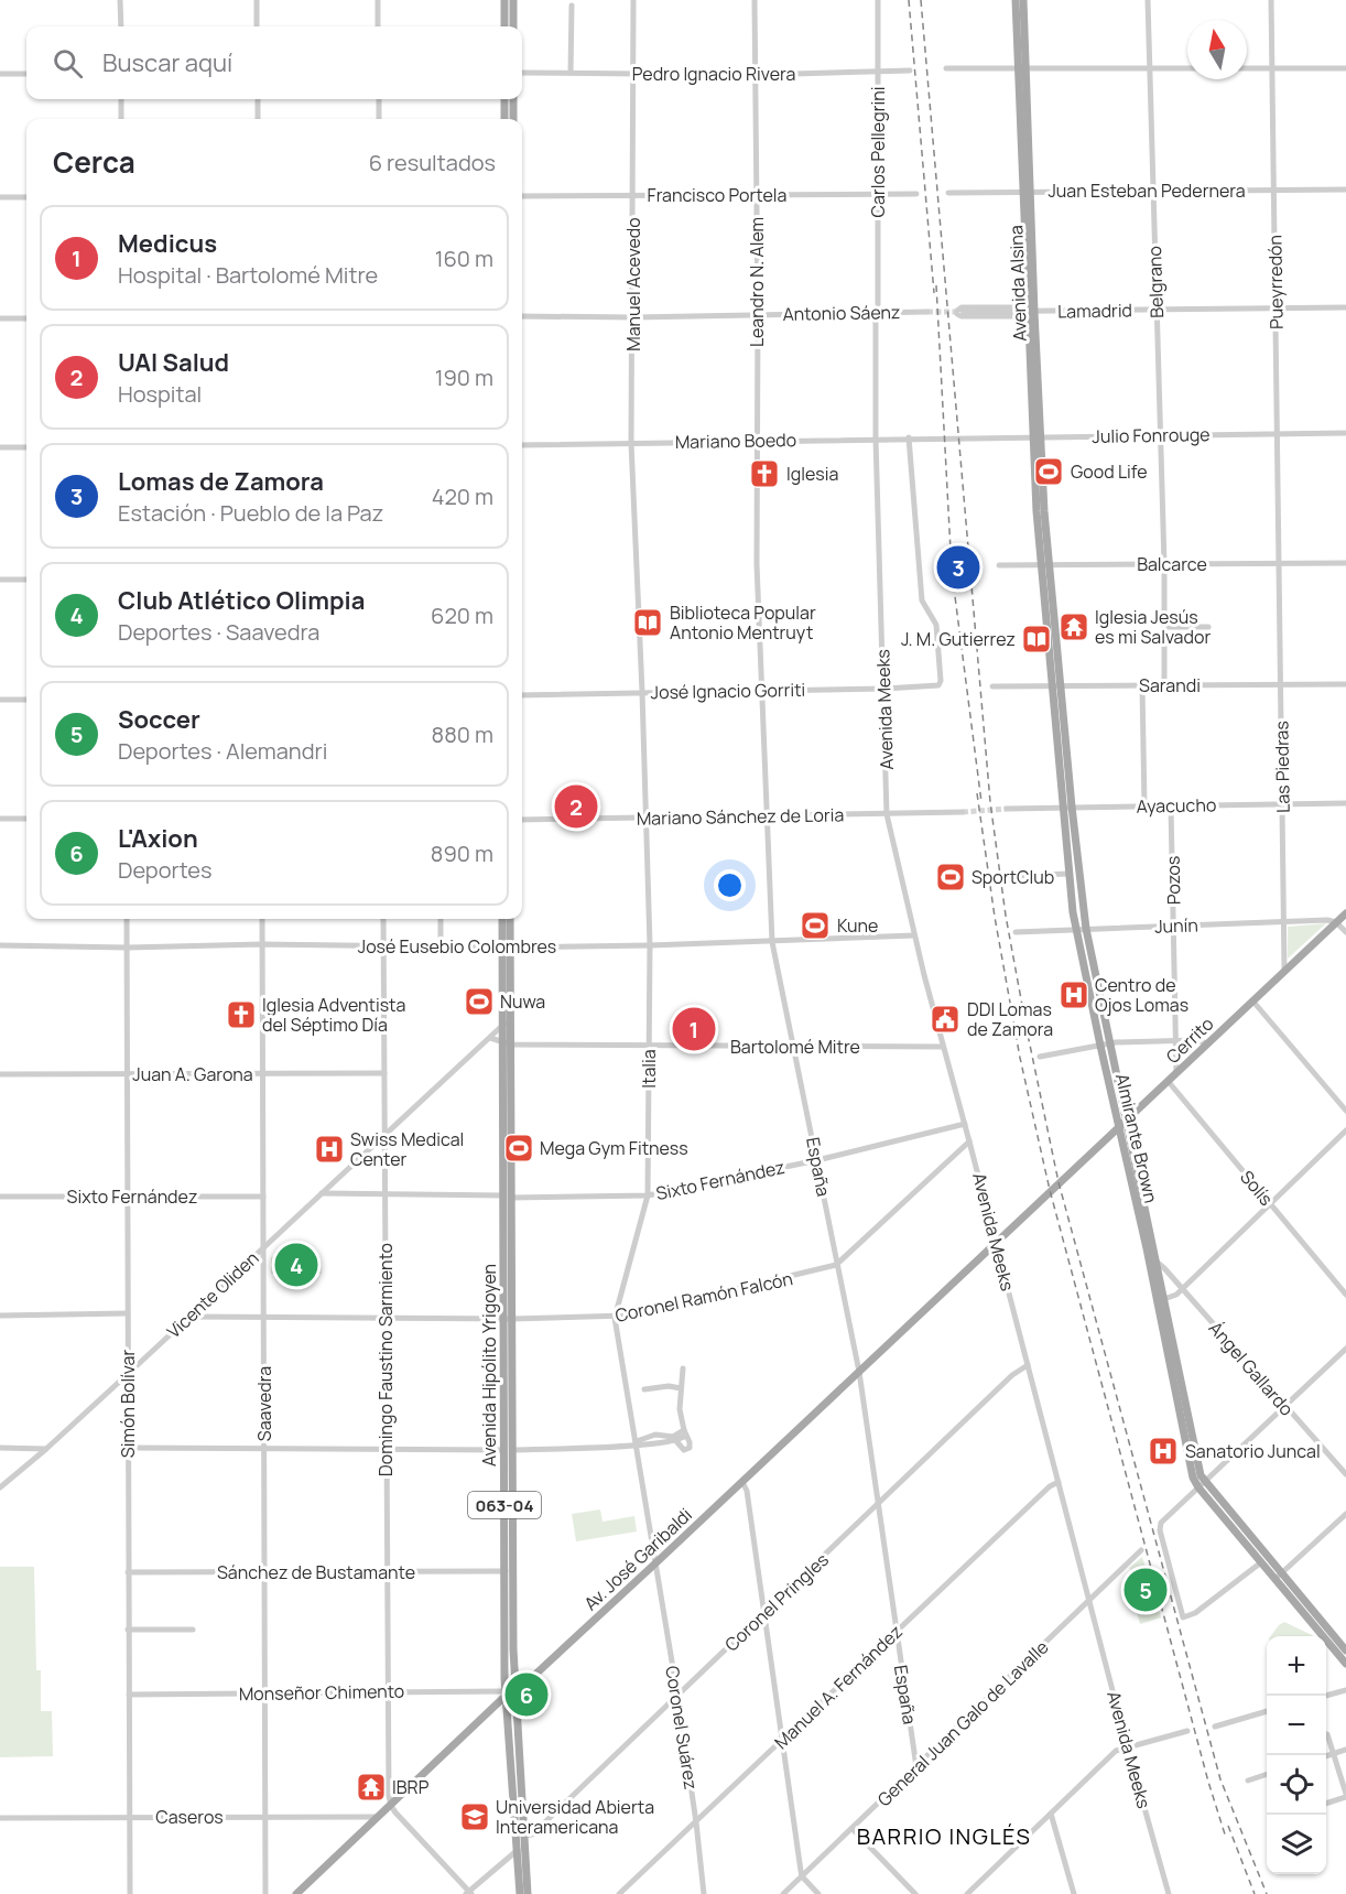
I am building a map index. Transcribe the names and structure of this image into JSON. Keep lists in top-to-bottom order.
{
  "streets": {
    "main road": [
      "Avenida Alsina",
      "Cerrito",
      "Almirante Brown",
      "Avenida Hipólito Yrigoyen",
      "063-04",
      "Av. José Garibaldi"
    ],
    "street": [
      "Pedro Ignacio Rivera",
      "Carlos Pellegrini",
      "Juan Esteban Pedernera",
      "Francisco Portela",
      "Leandro N. Alem",
      "Belgrano",
      "Pueyrredón",
      "Manuel Acevedo",
      "Lamadrid",
      "Antonio Sáenz",
      "Julio Fonrouge",
      "Mariano Boedo",
      "Balcarce",
      "Sarandi",
      "José Ignacio Gorriti",
      "Avenida Meeks",
      "Las Piedras",
      "Ayacucho",
      "Mariano Sánchez de Loria",
      "Pozos",
      "Junín",
      "José Eusebio Colombres",
      "Bartolomé Mitre",
      "Italia",
      "Juan A. Garona",
      "España",
      "Sixto Fernández",
      "Solís",
      "Vicente Oliden",
      "Coronel Ramón Falcón",
      "Domingo Faustino Sarmiento",
      "Ángel Gallardo",
      "Simón Bolívar",
      "Saavedra",
      "Sánchez de Bustamante",
      "Coronel Pringles",
      "Manuel A. Fernández",
      "Monseñor Chimento",
      "General Juan Galo de Lavalle",
      "Coronel Suárez",
      "Caseros"
    ]
  },
  "crossings": [
    ["Pedro Ignacio Rivera", "Carlos Pellegrini"],
    ["Pedro Ignacio Rivera", "Leandro N. Alem"],
    ["Pedro Ignacio Rivera", "Manuel Acevedo"],
    ["Carlos Pellegrini", "Francisco Portela"],
    ["Carlos Pellegrini", "Antonio Sáenz"],
    ["Juan Esteban Pedernera", "Belgrano"],
    ["Juan Esteban Pedernera", "Pueyrredón"],
    ["Juan Esteban Pedernera", "Avenida Alsina"],
    ["Francisco Portela", "Leandro N. Alem"],
    ["Francisco Portela", "Manuel Acevedo"],
    ["Leandro N. Alem", "Antonio Sáenz"],
    ["Leandro N. Alem", "Mariano Boedo"],
    ["Leandro N. Alem", "España"],
    ["Belgrano", "Lamadrid"],
    ["Belgrano", "Julio Fonrouge"],
    ["Belgrano", "Balcarce"],
    ["Belgrano", "Sarandi"],
    ["Pueyrredón", "Lamadrid"],
    ["Pueyrredón", "Julio Fonrouge"],
    ["Pueyrredón", "Balcarce"],
    ["Pueyrredón", "Las Piedras"],
    ["Avenida Alsina", "Lamadrid"],
    ["Avenida Alsina", "Julio Fonrouge"],
    ["Avenida Alsina", "Balcarce"],
    ["Avenida Alsina", "Almirante Brown"],
    ["Manuel Acevedo", "Antonio Sáenz"],
    ["Manuel Acevedo", "Mariano Boedo"],
    ["Manuel Acevedo", "Italia"],
    ["Julio Fonrouge", "Mariano Boedo"],
    ["Mariano Boedo", "José Ignacio Gorriti"],
    ["Mariano Boedo", "Avenida Meeks"],
    ["Balcarce", "Las Piedras"],
    ["Balcarce", "Almirante Brown"],
    ["Sarandi", "Las Piedras"],
    ["Sarandi", "Almirante Brown"],
    ["José Ignacio Gorriti", "Avenida Meeks"],
    ["José Ignacio Gorriti", "Italia"],
    ["José Ignacio Gorriti", "España"],
    ["Avenida Meeks", "Mariano Sánchez de Loria"],
    ["Avenida Meeks", "José Eusebio Colombres"],
    ["Avenida Meeks", "Cerrito"],
    ["Avenida Meeks", "Bartolomé Mitre"],
    ["Avenida Meeks", "Sixto Fernández"],
    ["Avenida Meeks", "Coronel Ramón Falcón"],
    ["Avenida Meeks", "Av. José Garibaldi"],
    ["Avenida Meeks", "Coronel Pringles"],
    ["Avenida Meeks", "Manuel A. Fernández"],
    ["Avenida Meeks", "General Juan Galo de Lavalle"],
    ["Las Piedras", "Ayacucho"],
    ["Las Piedras", "Junín"],
    ["Las Piedras", "Cerrito"],
    ["Ayacucho", "Pozos"],
    ["Ayacucho", "Almirante Brown"],
    ["Mariano Sánchez de Loria", "Italia"],
    ["Mariano Sánchez de Loria", "España"],
    ["Pozos", "Junín"],
    ["Pozos", "Cerrito"],
    ["Junín", "Cerrito"],
    ["Junín", "Almirante Brown"],
    ["José Eusebio Colombres", "Italia"],
    ["José Eusebio Colombres", "España"],
    ["José Eusebio Colombres", "Domingo Faustino Sarmiento"],
    ["José Eusebio Colombres", "Avenida Hipólito Yrigoyen"],
    ["José Eusebio Colombres", "Simón Bolívar"],
    ["José Eusebio Colombres", "Saavedra"],
    ["Cerrito", "Almirante Brown"],
    ["Cerrito", "Solís"],
    ["Cerrito", "Av. José Garibaldi"],
    ["Bartolomé Mitre", "Italia"],
    ["Bartolomé Mitre", "España"],
    ["Bartolomé Mitre", "Vicente Oliden"],
    ["Bartolomé Mitre", "Avenida Hipólito Yrigoyen"],
    ["Italia", "Sixto Fernández"],
    ["Italia", "Coronel Ramón Falcón"],
    ["Italia", "Av. José Garibaldi"],
    ["Italia", "Coronel Suárez"],
    ["Juan A. Garona", "Domingo Faustino Sarmiento"],
    ["Juan A. Garona", "Simón Bolívar"],
    ["Juan A. Garona", "Saavedra"],
    ["Almirante Brown", "Ángel Gallardo"],
    ["España", "Sixto Fernández"],
    ["España", "Coronel Ramón Falcón"],
    ["España", "Av. José Garibaldi"],
    ["España", "Coronel Pringles"],
    ["España", "Manuel A. Fernández"],
    ["España", "General Juan Galo de Lavalle"],
    ["Sixto Fernández", "Vicente Oliden"],
    ["Sixto Fernández", "Domingo Faustino Sarmiento"],
    ["Sixto Fernández", "Avenida Hipólito Yrigoyen"],
    ["Sixto Fernández", "Simón Bolívar"],
    ["Sixto Fernández", "Saavedra"],
    ["Vicente Oliden", "Coronel Ramón Falcón"],
    ["Vicente Oliden", "Domingo Faustino Sarmiento"],
    ["Vicente Oliden", "Avenida Hipólito Yrigoyen"],
    ["Vicente Oliden", "Simón Bolívar"],
    ["Vicente Oliden", "Saavedra"],
    ["Coronel Ramón Falcón", "Domingo Faustino Sarmiento"],
    ["Coronel Ramón Falcón", "Avenida Hipólito Yrigoyen"],
    ["Coronel Ramón Falcón", "Saavedra"],
    ["Domingo Faustino Sarmiento", "Av. José Garibaldi"],
    ["Domingo Faustino Sarmiento", "Sánchez de Bustamante"],
    ["Domingo Faustino Sarmiento", "Monseñor Chimento"],
    ["Avenida Hipólito Yrigoyen", "Av. José Garibaldi"],
    ["Avenida Hipólito Yrigoyen", "Sánchez de Bustamante"],
    ["Avenida Hipólito Yrigoyen", "Coronel Pringles"],
    ["Avenida Hipólito Yrigoyen", "Monseñor Chimento"],
    ["Simón Bolívar", "Sánchez de Bustamante"],
    ["Simón Bolívar", "Monseñor Chimento"],
    ["Simón Bolívar", "Caseros"],
    ["Saavedra", "Sánchez de Bustamante"],
    ["Saavedra", "Monseñor Chimento"],
    ["Saavedra", "Caseros"],
    ["Av. José Garibaldi", "Monseñor Chimento"],
    ["Av. José Garibaldi", "Coronel Suárez"],
    ["Av. José Garibaldi", "Caseros"],
    ["Coronel Pringles", "Coronel Suárez"],
    ["Manuel A. Fernández", "Coronel Suárez"]
  ],
  "districts": ["BARRIO INGLÉS"],
  "places": {
    "sports": [
      "Good Life",
      "SportClub",
      "Kune",
      "Nuwa",
      "Mega Gym Fitness"
    ],
    "church": ["Iglesia", "Iglesia Adventista del Séptimo Día"],
    "library": ["Biblioteca Popular Antonio Mentruyt", "J. M. Gutierrez"],
    "temple": ["Iglesia Jesús es mi Salvador", "IBRP"],
    "hospital": ["Centro de Ojos Lomas", "Swiss Medical Center", "Sanatorio Juncal"],
    "public building": ["DDI Lomas de Zamora"],
    "school or university": ["Universidad Abierta Interamericana"]
  },
  "north": "top",
  "page": {
    "search": "Buscar aquí",
    "heading": ["Cerca", "6 resultados"],
    "list": [
      {
        "mark": "1",
        "name": "Medicus",
        "note": "Hospital · Bartolomé Mitre",
        "value": "160 m"
      },
      {
        "mark": "2",
        "name": "UAI Salud",
        "note": "Hospital",
        "value": "190 m"
      },
      {
        "mark": "3",
        "name": "Lomas de Zamora",
        "note": "Estación · Pueblo de la Paz",
        "value": "420 m"
      },
      {
        "mark": "4",
        "name": "Club Atlético Olimpia",
        "note": "Deportes · Saavedra",
        "value": "620 m"
      },
      {
        "mark": "5",
        "name": "Soccer",
        "note": "Deportes · Alemandri",
        "value": "880 m"
      },
      {
        "mark": "6",
        "name": "L'Axion",
        "note": "Deportes",
        "value": "890 m"
      }
    ],
    "pins": [
      "3",
      "2",
      "1",
      "4",
      "5",
      "6"
    ],
    "map_buttons": ["+", "−"]
  }
}
